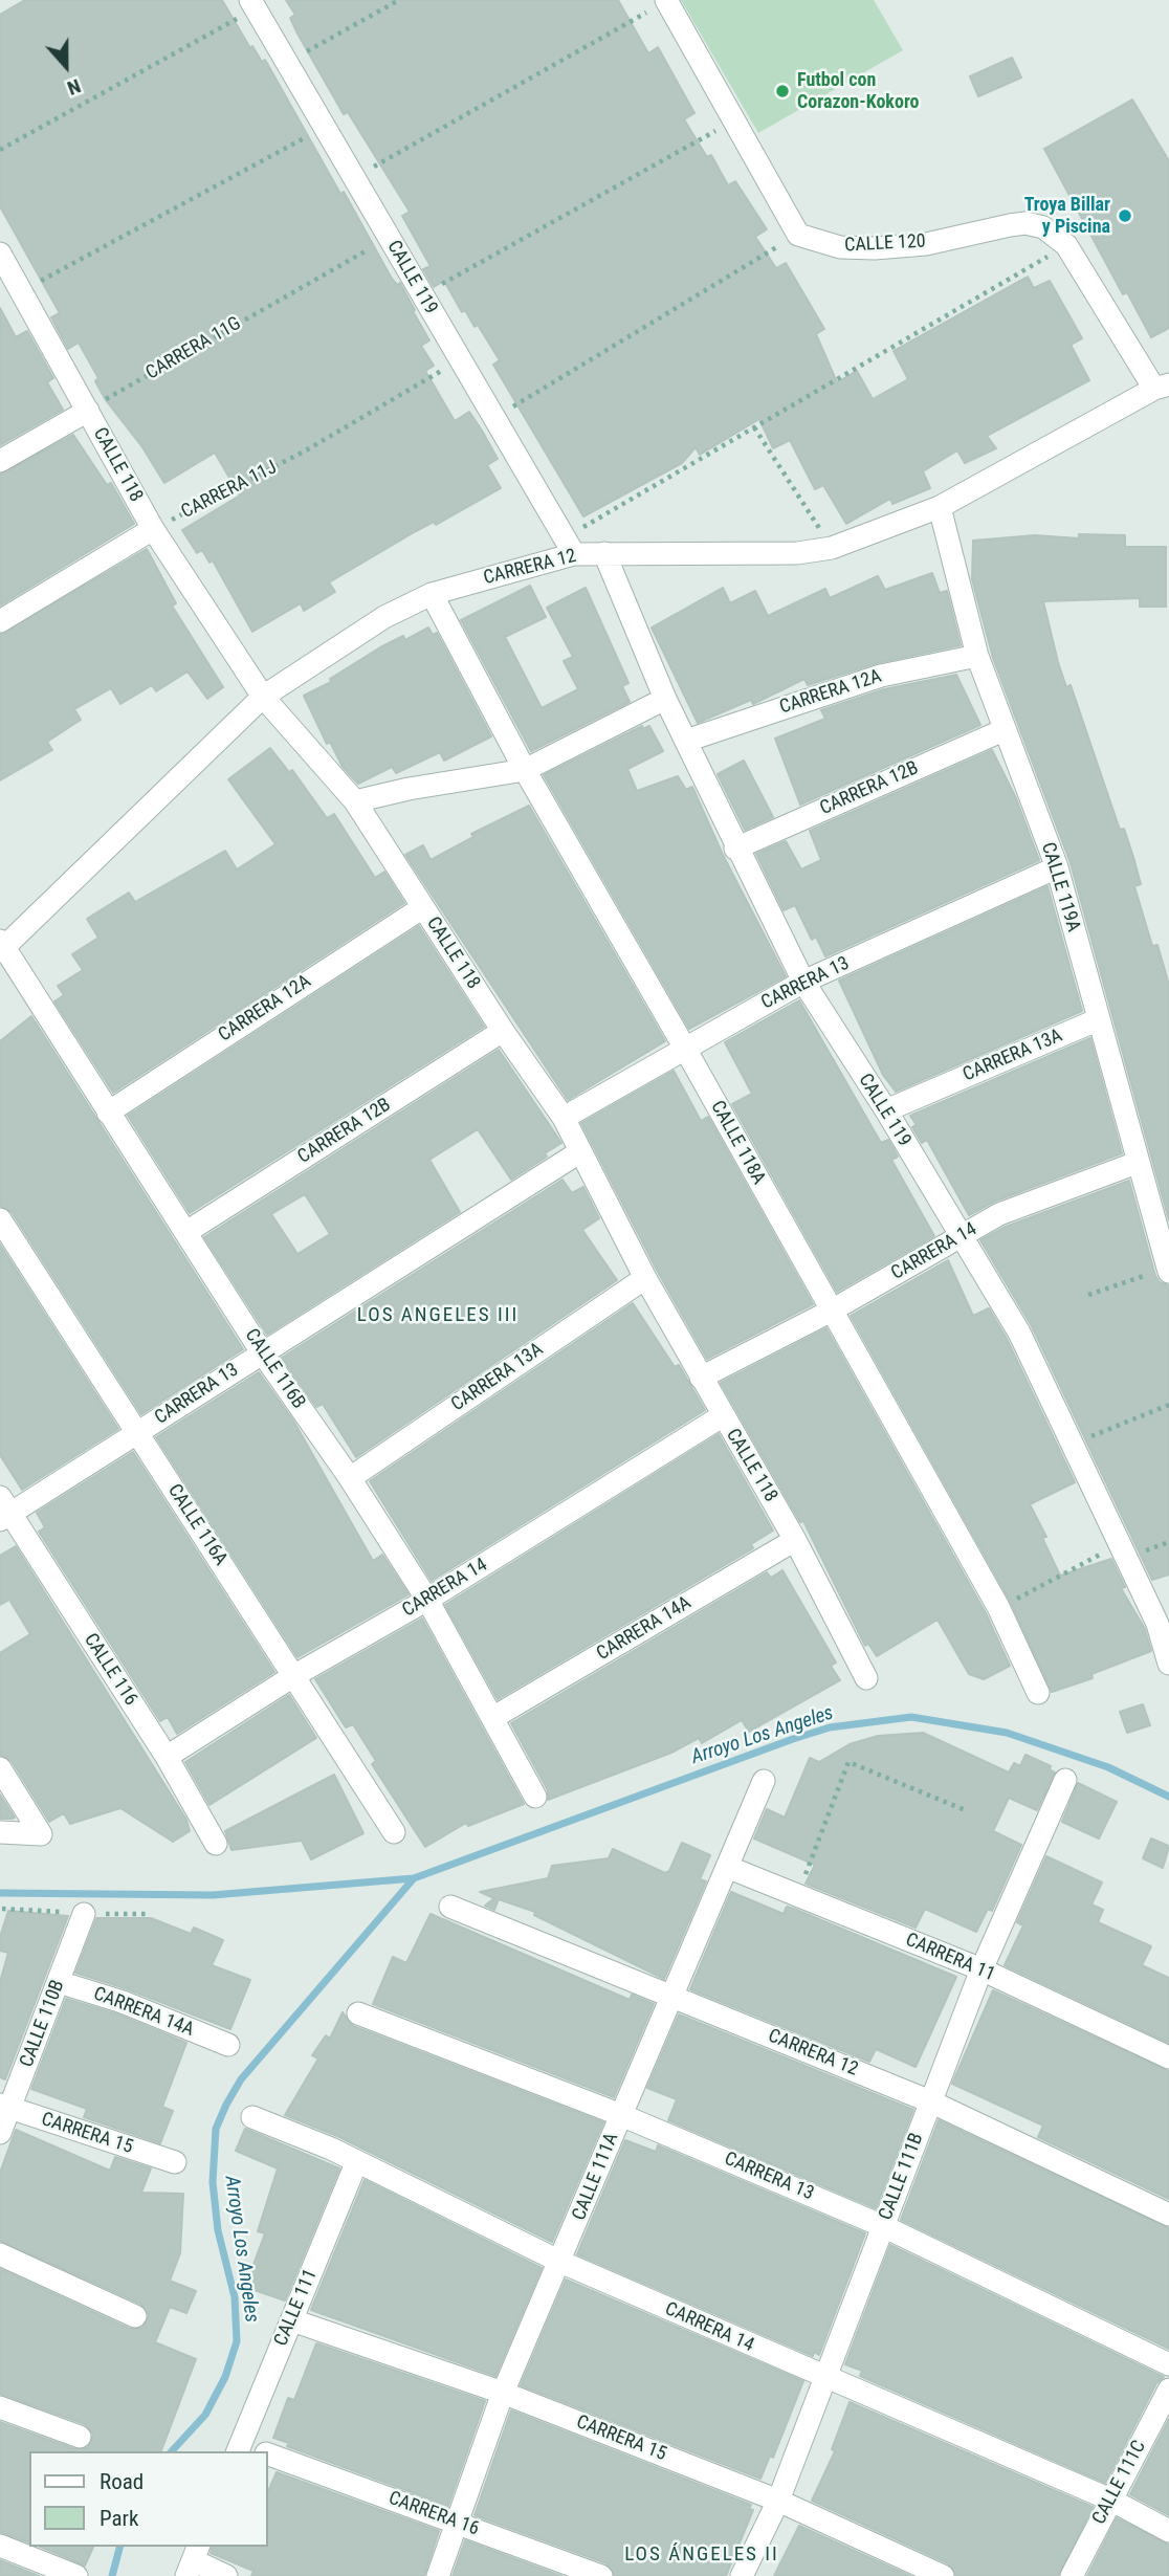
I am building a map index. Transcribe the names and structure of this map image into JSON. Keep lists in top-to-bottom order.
{
  "streets": {
    "street": [
      "CALLE 120",
      "CALLE 119",
      "CALLE 118",
      "CARRERA 12",
      "CARRERA 12A",
      "CARRERA 12B",
      "CALLE 119A",
      "CARRERA 13",
      "CARRERA 13A",
      "CALLE 118A",
      "CARRERA 14",
      "CALLE 116B",
      "CALLE 116A",
      "CARRERA 14A",
      "CALLE 116",
      "CARRERA 11",
      "CALLE 110B",
      "CARRERA 15",
      "CALLE 111A",
      "CALLE 111B",
      "CALLE 111",
      "CALLE 111C",
      "CARRERA 16"
    ],
    "path": ["CARRERA 11G", "CARRERA 11J"]
  },
  "crossings": [
    ["CALLE 120", "CARRERA 12"],
    ["CALLE 119", "CARRERA 11G"],
    ["CALLE 119", "CARRERA 11J"],
    ["CALLE 119", "CARRERA 12"],
    ["CALLE 119", "CARRERA 12A"],
    ["CALLE 119", "CARRERA 12B"],
    ["CALLE 119", "CARRERA 13"],
    ["CALLE 119", "CARRERA 13A"],
    ["CALLE 119", "CARRERA 14"],
    ["CARRERA 11G", "CALLE 118"],
    ["CALLE 118", "CARRERA 11J"],
    ["CALLE 118", "CARRERA 12"],
    ["CALLE 118", "CARRERA 12A"],
    ["CALLE 118", "CARRERA 12B"],
    ["CALLE 118", "CARRERA 13"],
    ["CALLE 118", "CARRERA 13A"],
    ["CALLE 118", "CARRERA 14"],
    ["CALLE 118", "CARRERA 14A"],
    ["CARRERA 12", "CALLE 119A"],
    ["CARRERA 12", "CALLE 118A"],
    ["CARRERA 12", "CALLE 116B"],
    ["CARRERA 12", "CALLE 111A"],
    ["CARRERA 12", "CALLE 111B"],
    ["CARRERA 12A", "CALLE 119A"],
    ["CARRERA 12A", "CALLE 116B"],
    ["CARRERA 12B", "CALLE 119A"],
    ["CARRERA 12B", "CALLE 116B"],
    ["CALLE 119A", "CARRERA 13"],
    ["CALLE 119A", "CARRERA 13A"],
    ["CALLE 119A", "CARRERA 14"],
    ["CARRERA 13", "CALLE 118A"],
    ["CARRERA 13", "CALLE 116B"],
    ["CARRERA 13", "CALLE 116A"],
    ["CARRERA 13", "CALLE 116"],
    ["CARRERA 13", "CALLE 111A"],
    ["CARRERA 13", "CALLE 111B"],
    ["CARRERA 13A", "CALLE 116B"],
    ["CALLE 118A", "CARRERA 14"],
    ["CARRERA 14", "CALLE 116B"],
    ["CARRERA 14", "CALLE 116A"],
    ["CARRERA 14", "CALLE 116"],
    ["CARRERA 14", "CALLE 111A"],
    ["CARRERA 14", "CALLE 111B"],
    ["CARRERA 14", "CALLE 111"],
    ["CARRERA 14", "CALLE 111C"],
    ["CALLE 116B", "CARRERA 14A"],
    ["CARRERA 14A", "CALLE 110B"],
    ["CARRERA 11", "CALLE 111A"],
    ["CARRERA 11", "CALLE 111B"],
    ["CALLE 110B", "CARRERA 15"],
    ["CARRERA 15", "CALLE 111A"],
    ["CARRERA 15", "CALLE 111B"],
    ["CARRERA 15", "CALLE 111"],
    ["CALLE 111A", "CARRERA 16"]
  ],
  "districts": ["LOS ANGELES III", "LOS ÁNGELES II"],
  "water": ["Arroyo Los Angeles"],
  "places": ["Futbol con Corazon-Kokoro", "Troya Billar y Piscina"],
  "legend": ["Road", "Park"],
  "north": "bottom"
}
